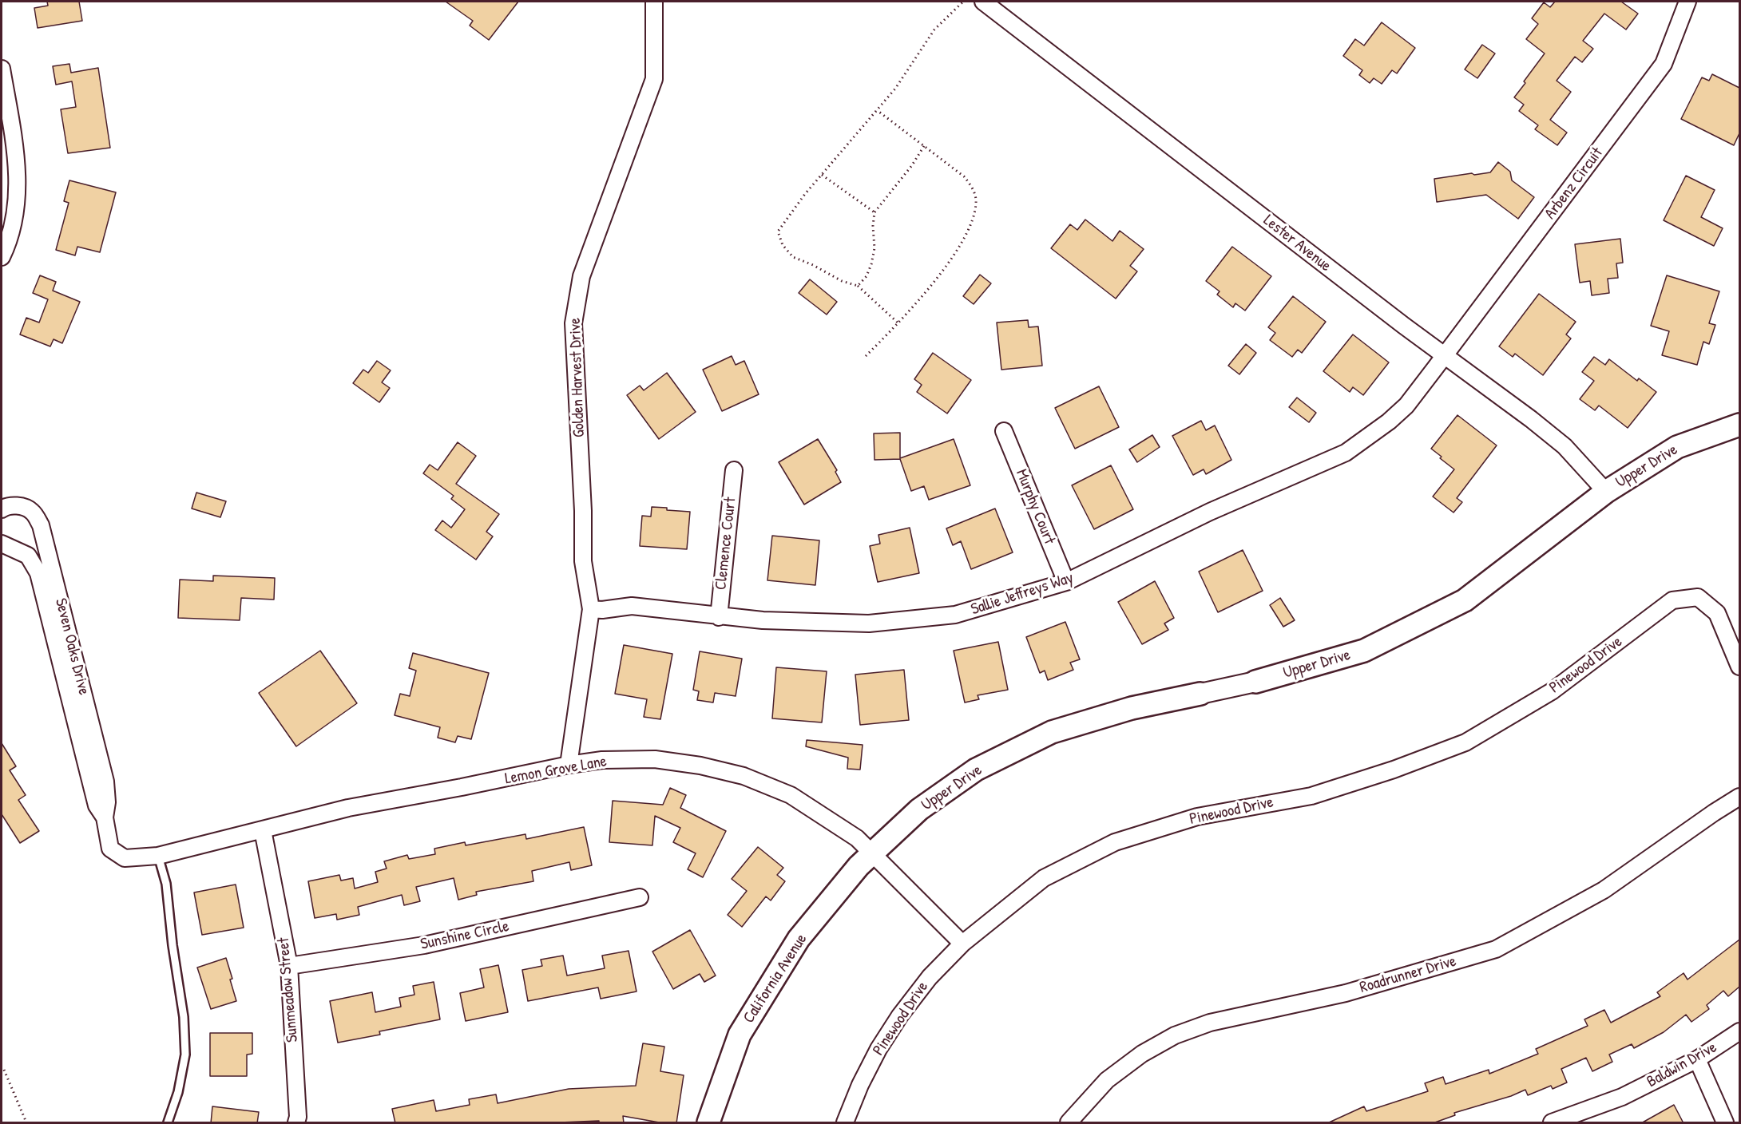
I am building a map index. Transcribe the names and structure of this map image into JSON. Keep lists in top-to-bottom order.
{
  "streets": {
    "main road": ["Upper Drive", "California Avenue"],
    "street": [
      "Arbenz Circuit",
      "Lester Avenue",
      "Golden Harvest Drive",
      "Murphy Court",
      "Clemence Court",
      "Sallie Jeffreys Way",
      "Seven Oaks Drive",
      "Pinewood Drive",
      "Lemon Grove Lane",
      "Sunshine Circle",
      "Roadrunner Drive",
      "Sunmeadow Street",
      "Baldwin Drive"
    ]
  },
  "crossings": [
    ["Arbenz Circuit", "Lester Avenue"],
    ["Arbenz Circuit", "Sallie Jeffreys Way"],
    ["Lester Avenue", "Upper Drive"],
    ["Lester Avenue", "Sallie Jeffreys Way"],
    ["Golden Harvest Drive", "Sallie Jeffreys Way"],
    ["Golden Harvest Drive", "Lemon Grove Lane"],
    ["Upper Drive", "Lemon Grove Lane"],
    ["Upper Drive", "California Avenue"],
    ["Murphy Court", "Sallie Jeffreys Way"],
    ["Clemence Court", "Sallie Jeffreys Way"],
    ["Seven Oaks Drive", "Lemon Grove Lane"],
    ["Pinewood Drive", "Lemon Grove Lane"],
    ["Lemon Grove Lane", "California Avenue"],
    ["Lemon Grove Lane", "Sunmeadow Street"],
    ["Sunshine Circle", "Sunmeadow Street"]
  ]
}
